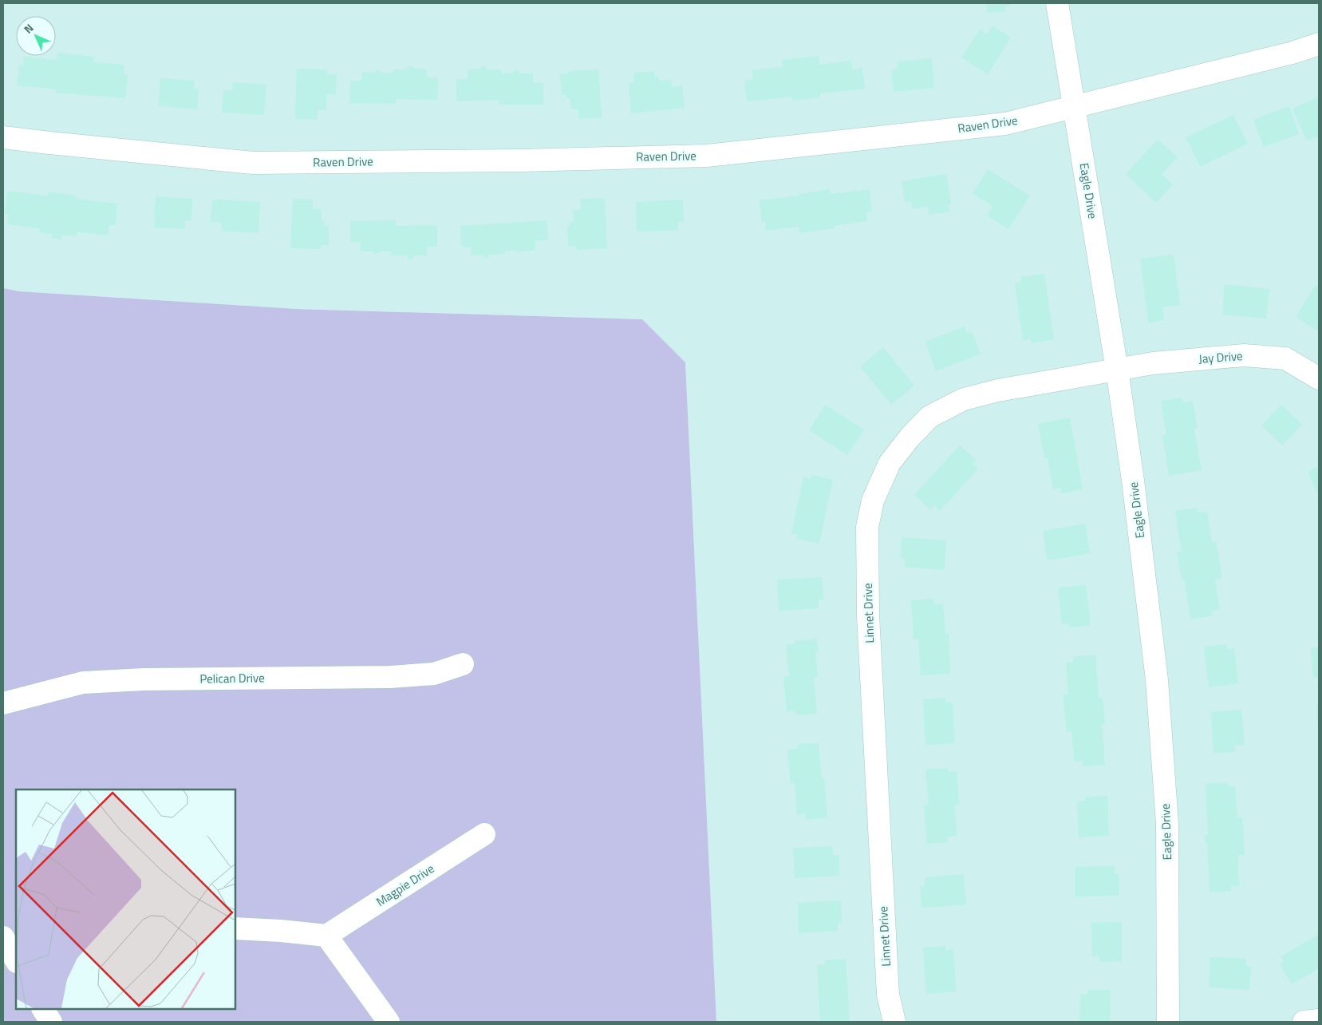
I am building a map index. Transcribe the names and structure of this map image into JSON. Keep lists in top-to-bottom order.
{
  "streets": {
    "street": [
      "Raven Drive",
      "Eagle Drive",
      "Jay Drive",
      "Linnet Drive",
      "Pelican Drive",
      "Magpie Drive"
    ]
  },
  "crossings": [
    ["Raven Drive", "Eagle Drive"],
    ["Eagle Drive", "Jay Drive"],
    ["Eagle Drive", "Linnet Drive"],
    ["Jay Drive", "Linnet Drive"]
  ],
  "north": "top left"
}
